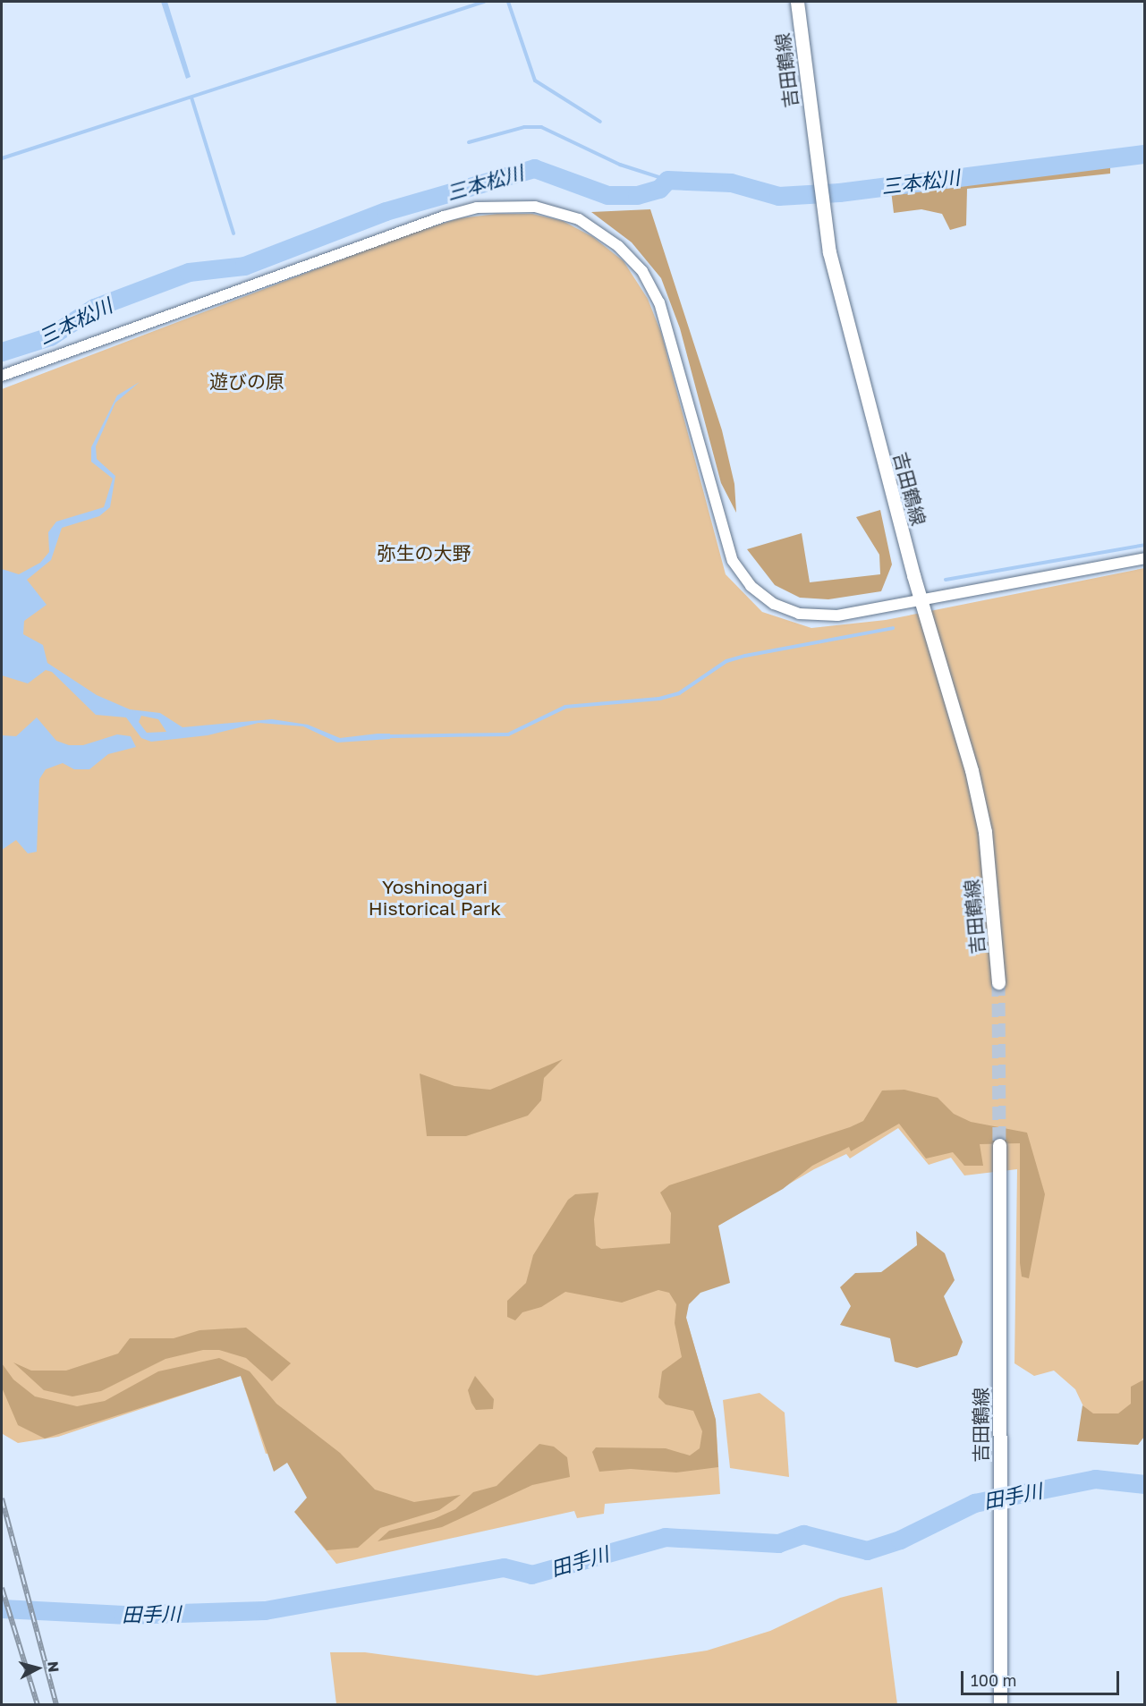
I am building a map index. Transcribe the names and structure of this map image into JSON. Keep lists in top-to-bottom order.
{
  "streets": {
    "main road": ["吉田鶴線"]
  },
  "water": ["三本松川", "田手川"],
  "parks": ["遊びの原", "弥生の大野", "Yoshinogari Historical Park"],
  "scale_bar": "100 m",
  "north": "right"
}
